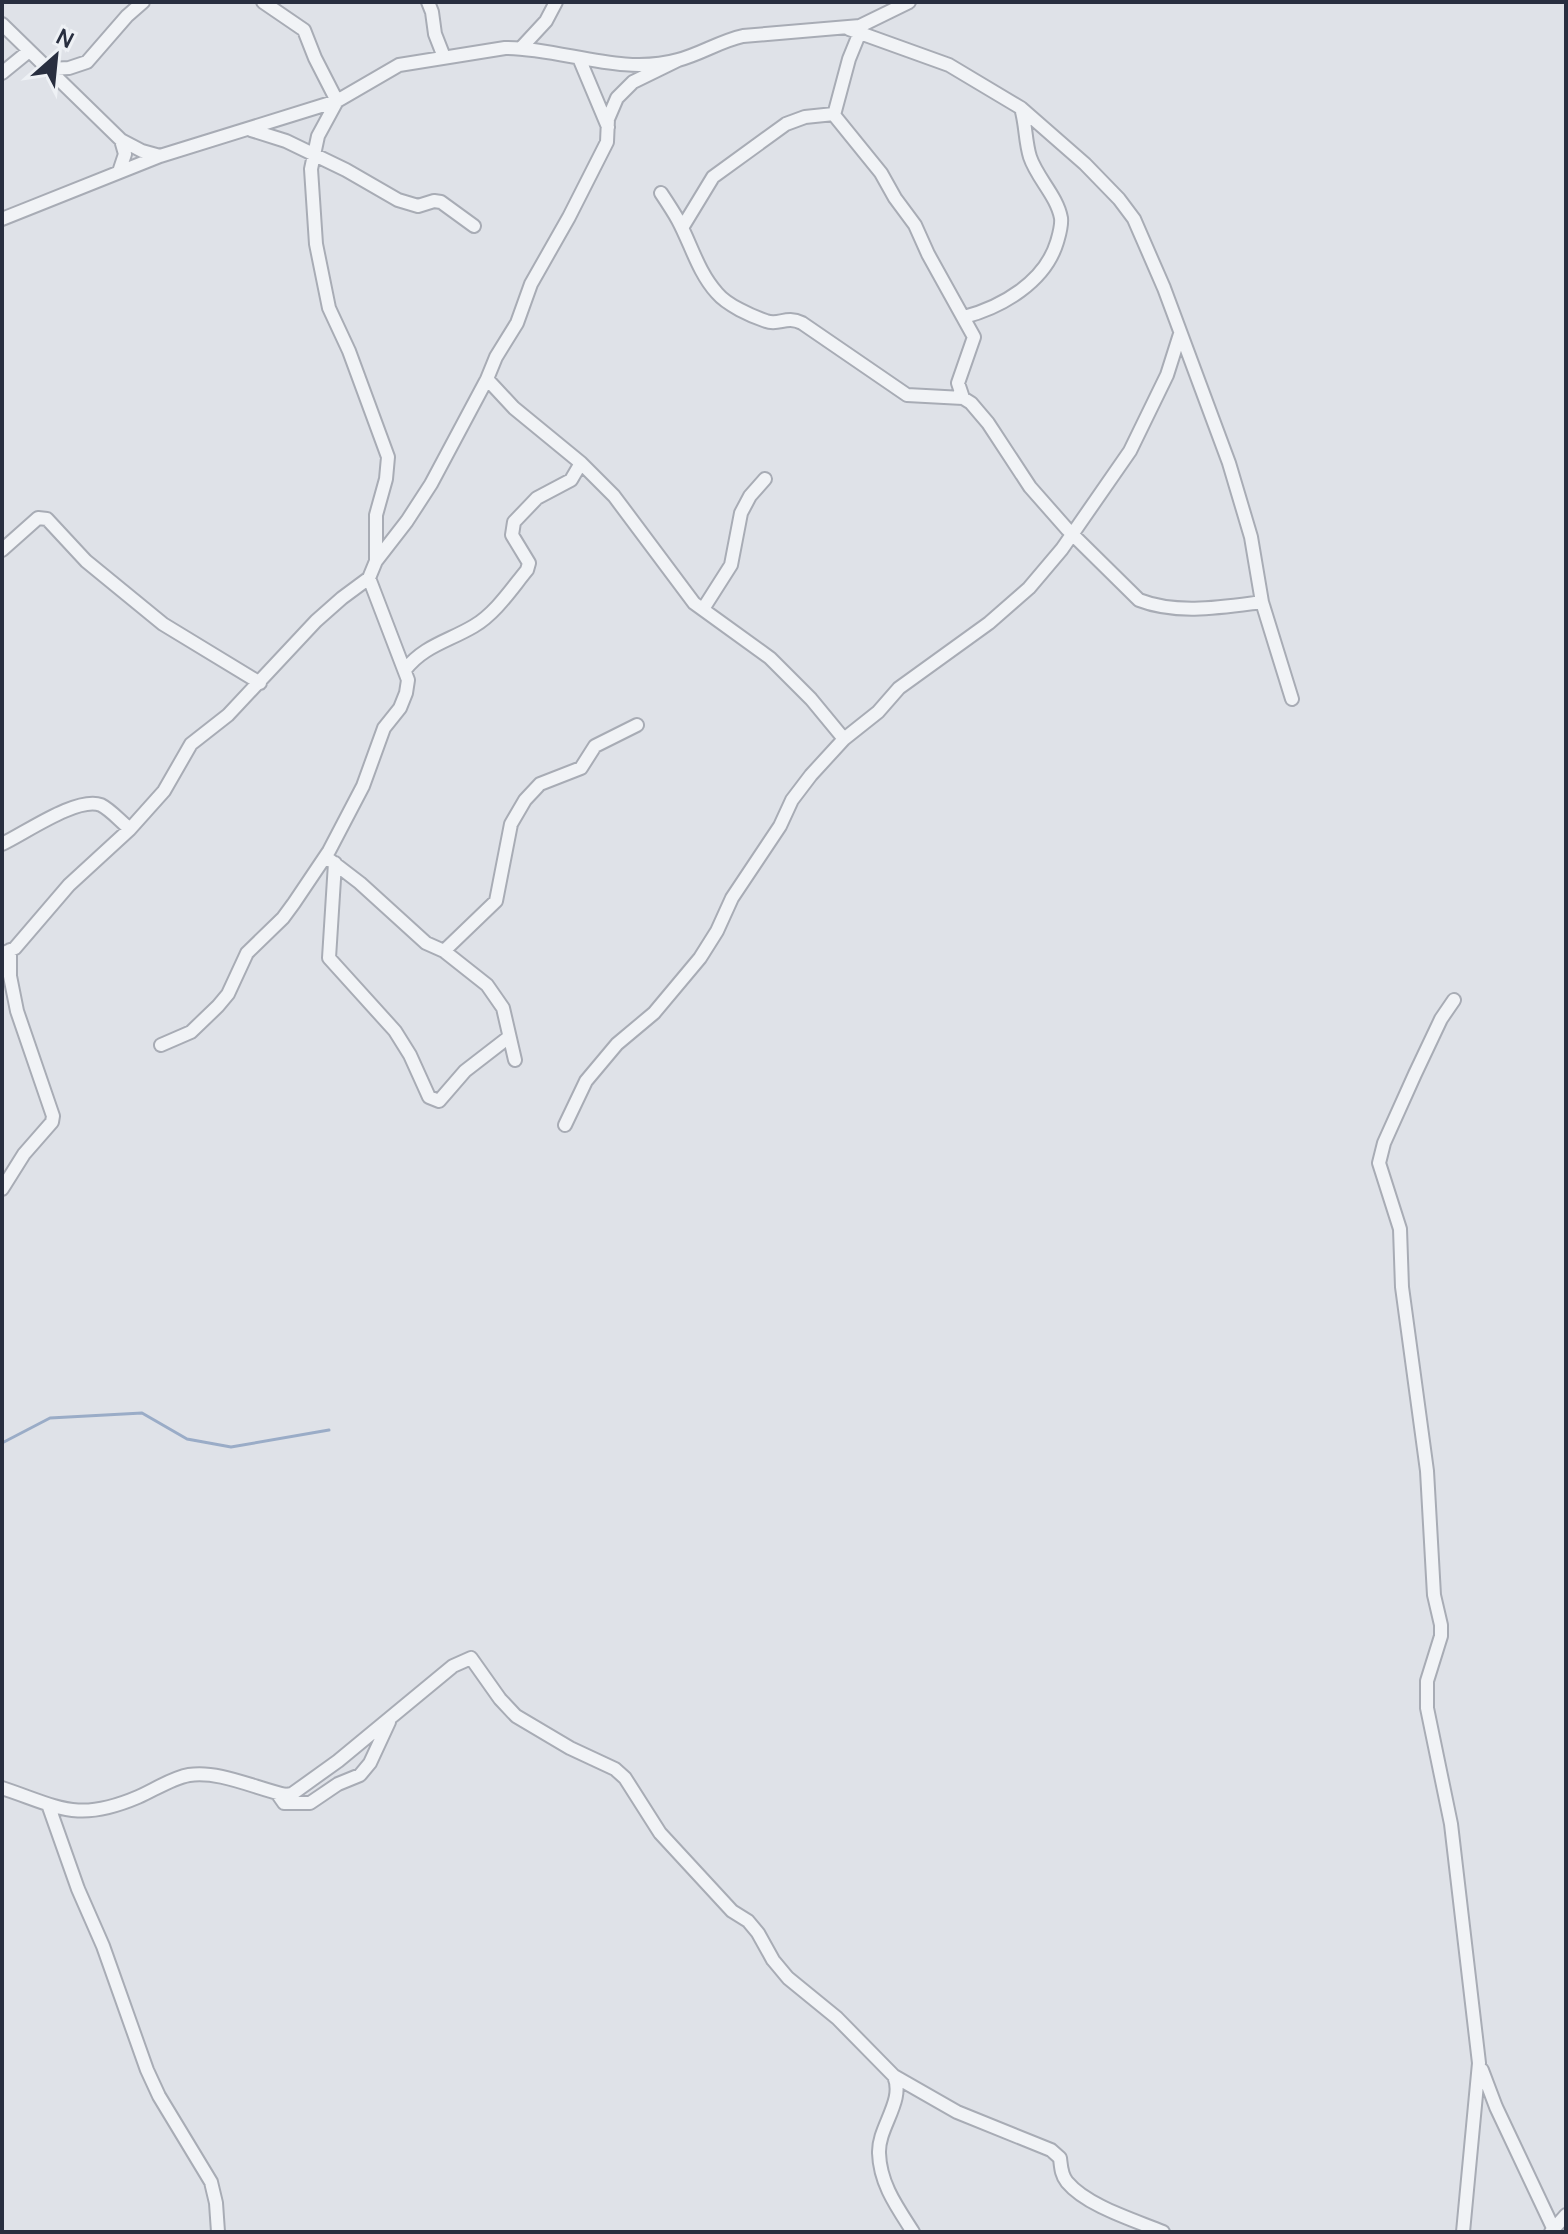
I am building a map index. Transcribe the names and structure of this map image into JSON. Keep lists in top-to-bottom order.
{
  "north": "top right"
}
